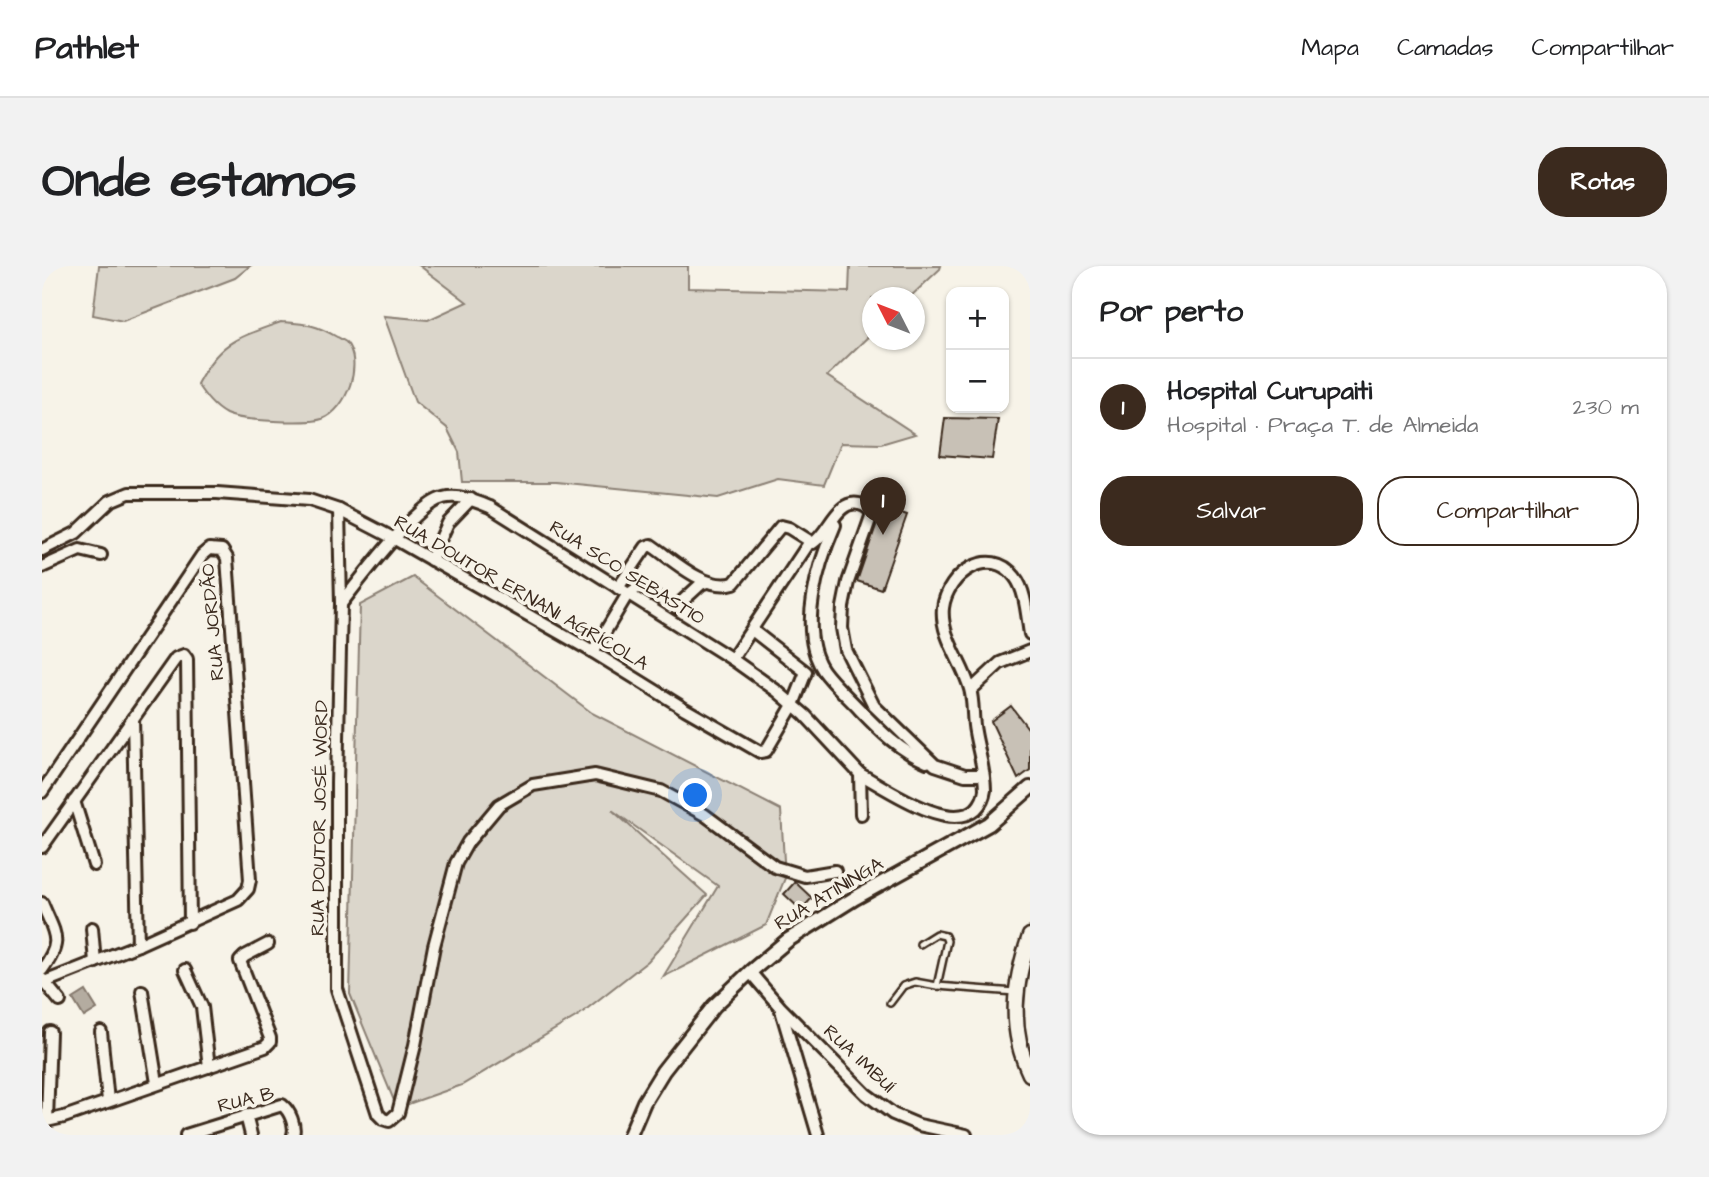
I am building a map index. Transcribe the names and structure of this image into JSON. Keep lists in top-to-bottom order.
{
  "streets": {
    "street": [
      "RUA SCO SEBASTIO",
      "RUA DOUTOR ERNANI AGRÍCOLA",
      "RUA JORDÃO",
      "RUA DOUTOR JOSÉ WORD",
      "RUA ATININGA",
      "RUA IMBUÍ",
      "RUA B"
    ]
  },
  "crossings": [
    ["RUA SCO SEBASTIO", "RUA DOUTOR ERNANI AGRÍCOLA"],
    ["RUA SCO SEBASTIO", "RUA DOUTOR JOSÉ WORD"],
    ["RUA DOUTOR ERNANI AGRÍCOLA", "RUA DOUTOR JOSÉ WORD"],
    ["RUA ATININGA", "RUA IMBUÍ"]
  ],
  "north": "top left",
  "page": {
    "header": "Pathlet",
    "nav": ["Mapa", "Camadas", "Compartilhar"],
    "buttons": [
      "Rotas",
      ["Salvar", "Compartilhar"]
    ],
    "title": "Onde estamos",
    "heading": "Por perto",
    "map_buttons": ["+", "−"],
    "list": [
      {
        "mark": "1",
        "name": "Hospital Curupaiti",
        "note": "Hospital · Praça T. de Almeida",
        "value": "230 m"
      }
    ],
    "pins": "1"
  }
}
